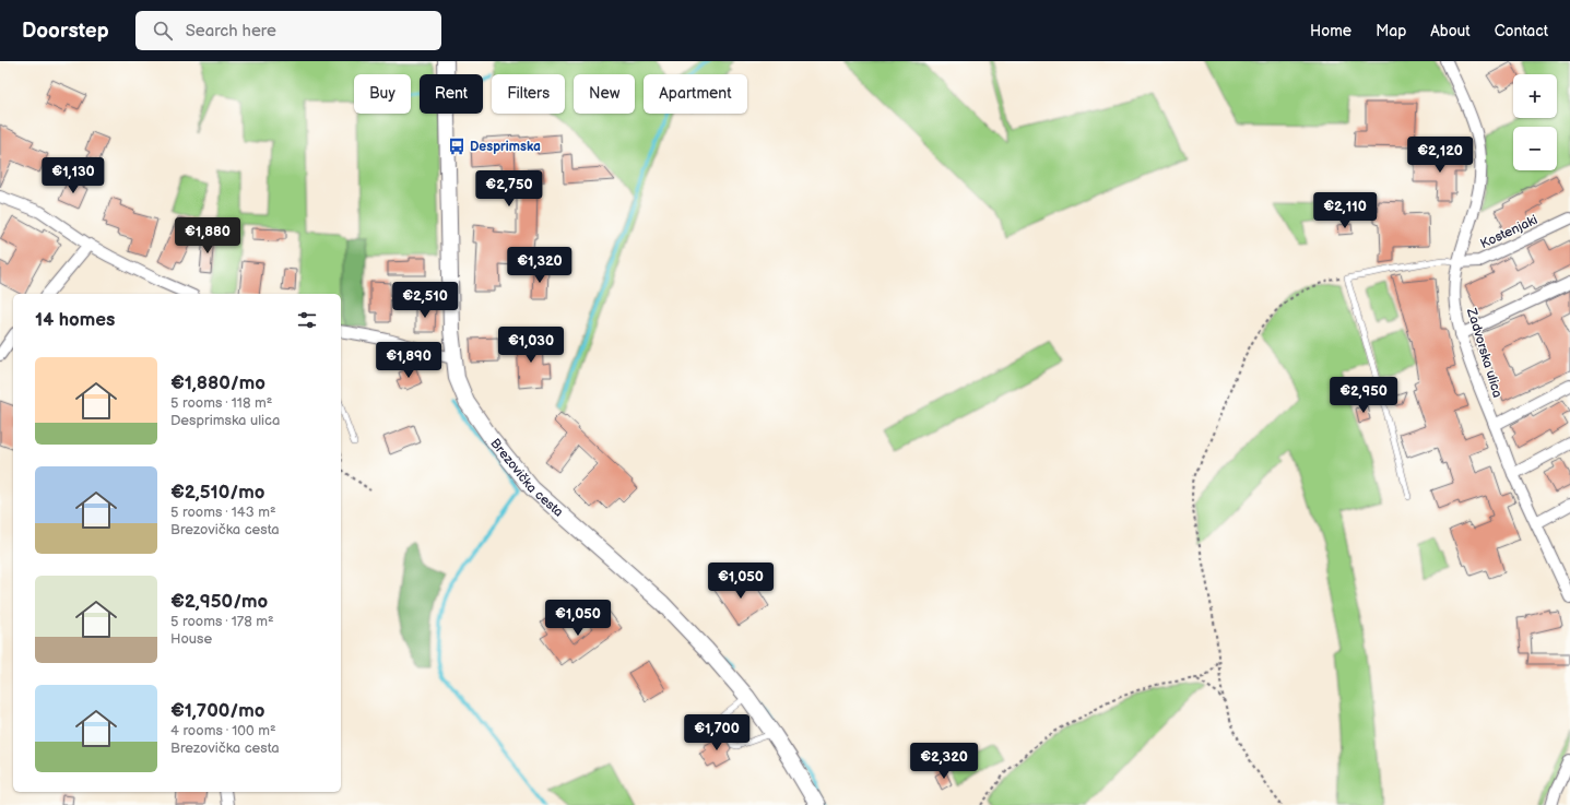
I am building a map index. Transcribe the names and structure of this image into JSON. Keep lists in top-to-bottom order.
{
  "streets": {
    "main road": ["Brezovička cesta"],
    "street": ["Kostenjaki", "Zadvorska ulica"]
  },
  "crossings": [
    ["Kostenjaki", "Zadvorska ulica"]
  ],
  "places": {
    "bus stop": ["Desprimska"]
  },
  "page": {
    "header": "Doorstep",
    "search": "Search here",
    "nav": [
      "Home",
      "Map",
      "About",
      "Contact"
    ],
    "map_buttons": ["+", "−"],
    "chip": [
      "Buy",
      "Rent",
      "Filters",
      "New",
      "Apartment"
    ],
    "price": [
      "€2,120",
      "€1,130",
      "€2,750",
      "€2,110",
      "€1,880",
      "€1,320",
      "€2,510",
      "€1,030",
      "€1,890",
      "€2,950",
      "€1,050",
      "€1,050",
      "€1,700",
      "€2,320"
    ],
    "heading": "14 homes",
    "list": [
      {
        "name": "€1,880/mo",
        "note": "5 rooms · 118 m² · Desprimska ulica"
      },
      {
        "name": "€2,510/mo",
        "note": "5 rooms · 143 m² · Brezovička cesta"
      },
      {
        "name": "€2,950/mo",
        "note": "5 rooms · 178 m² · House"
      },
      {
        "name": "€1,700/mo",
        "note": "4 rooms · 100 m² · Brezovička cesta"
      }
    ]
  }
}
